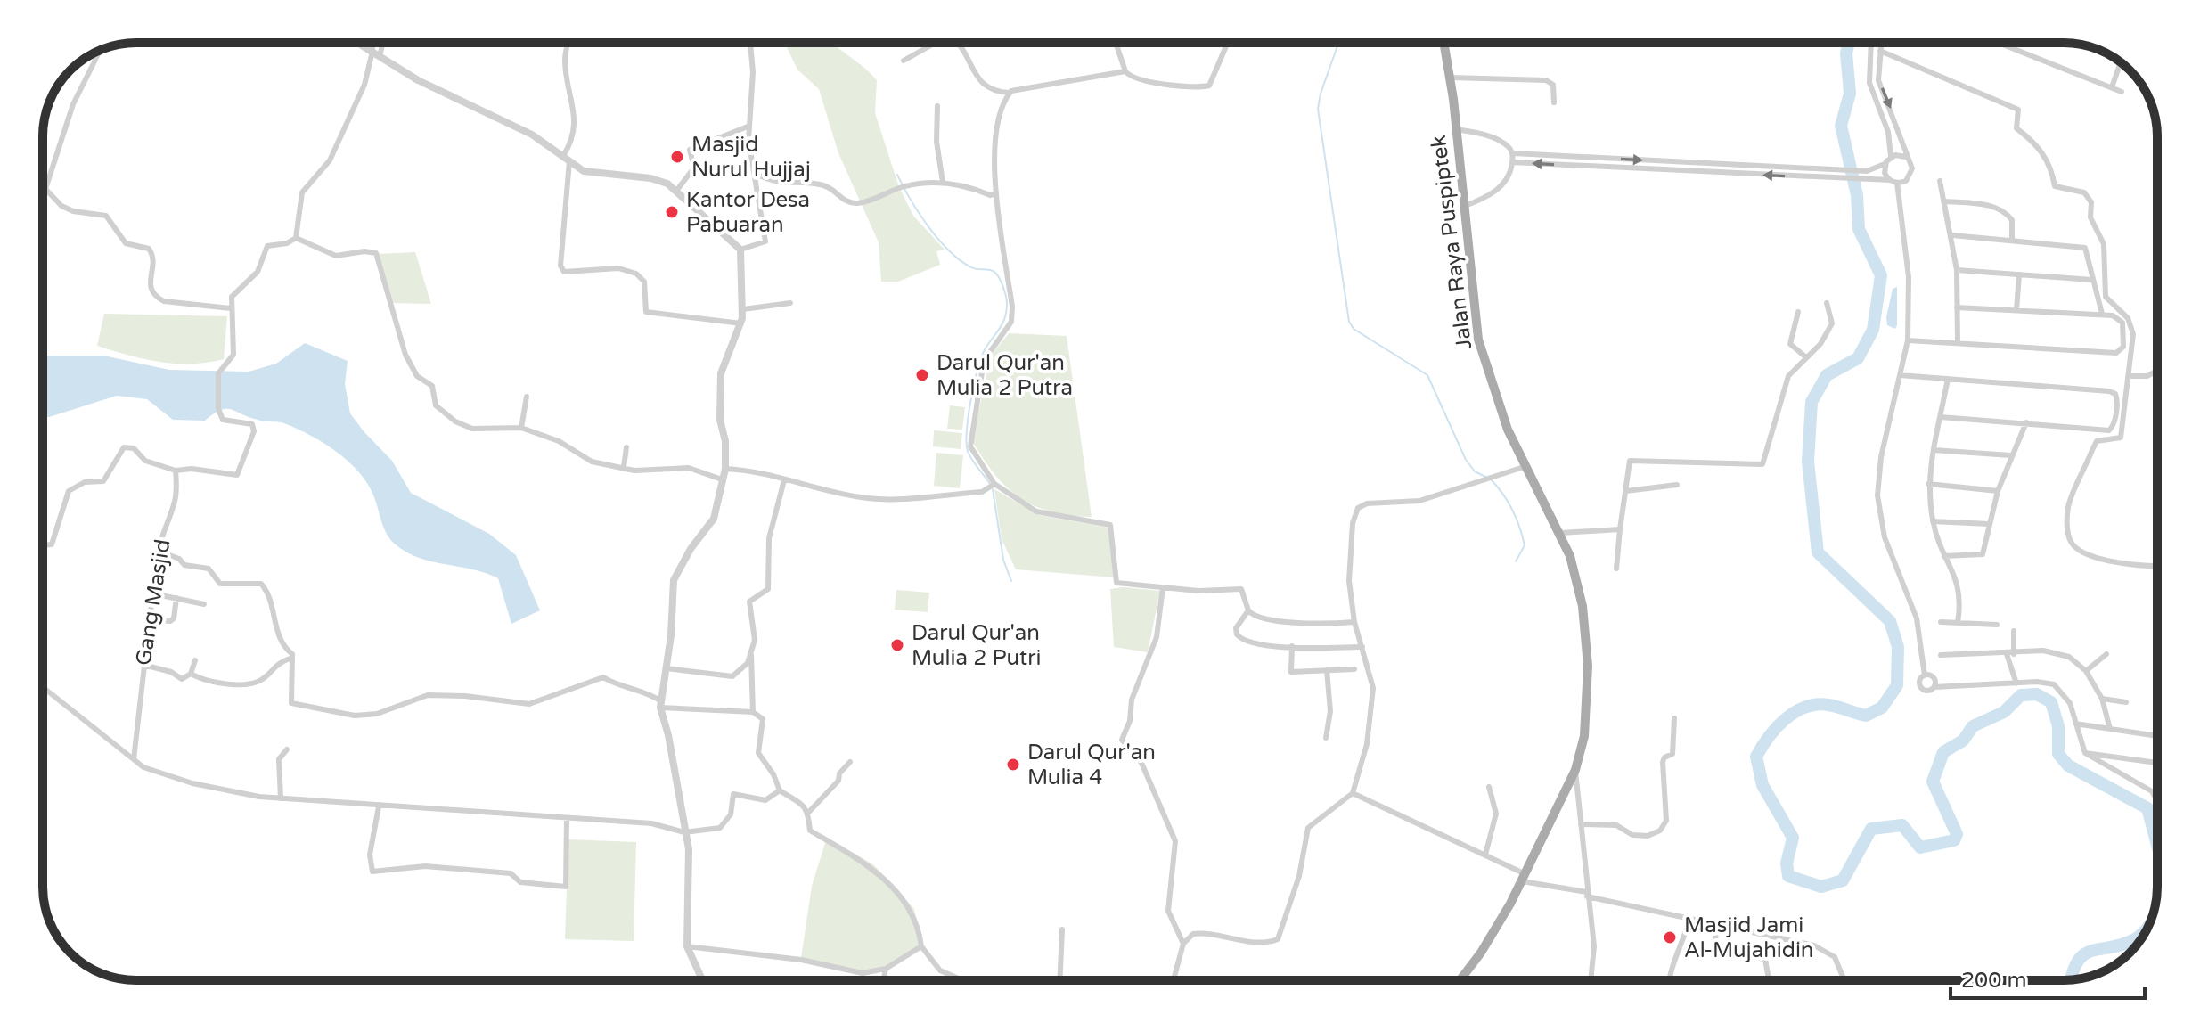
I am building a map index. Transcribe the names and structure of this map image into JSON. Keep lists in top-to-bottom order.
{
  "streets": {
    "main road": ["Jalan Raya Puspiptek"],
    "street": ["Gang Masjid"]
  },
  "places": [
    "Masjid Nurul Hujjaj",
    "Kantor Desa Pabuaran",
    "Darul Qur'an Mulia 2 Putra",
    "Darul Qur'an Mulia 2 Putri",
    "Darul Qur'an Mulia 4",
    "Masjid Jami Al-Mujahidin"
  ],
  "scale_bar": "200 m"
}
